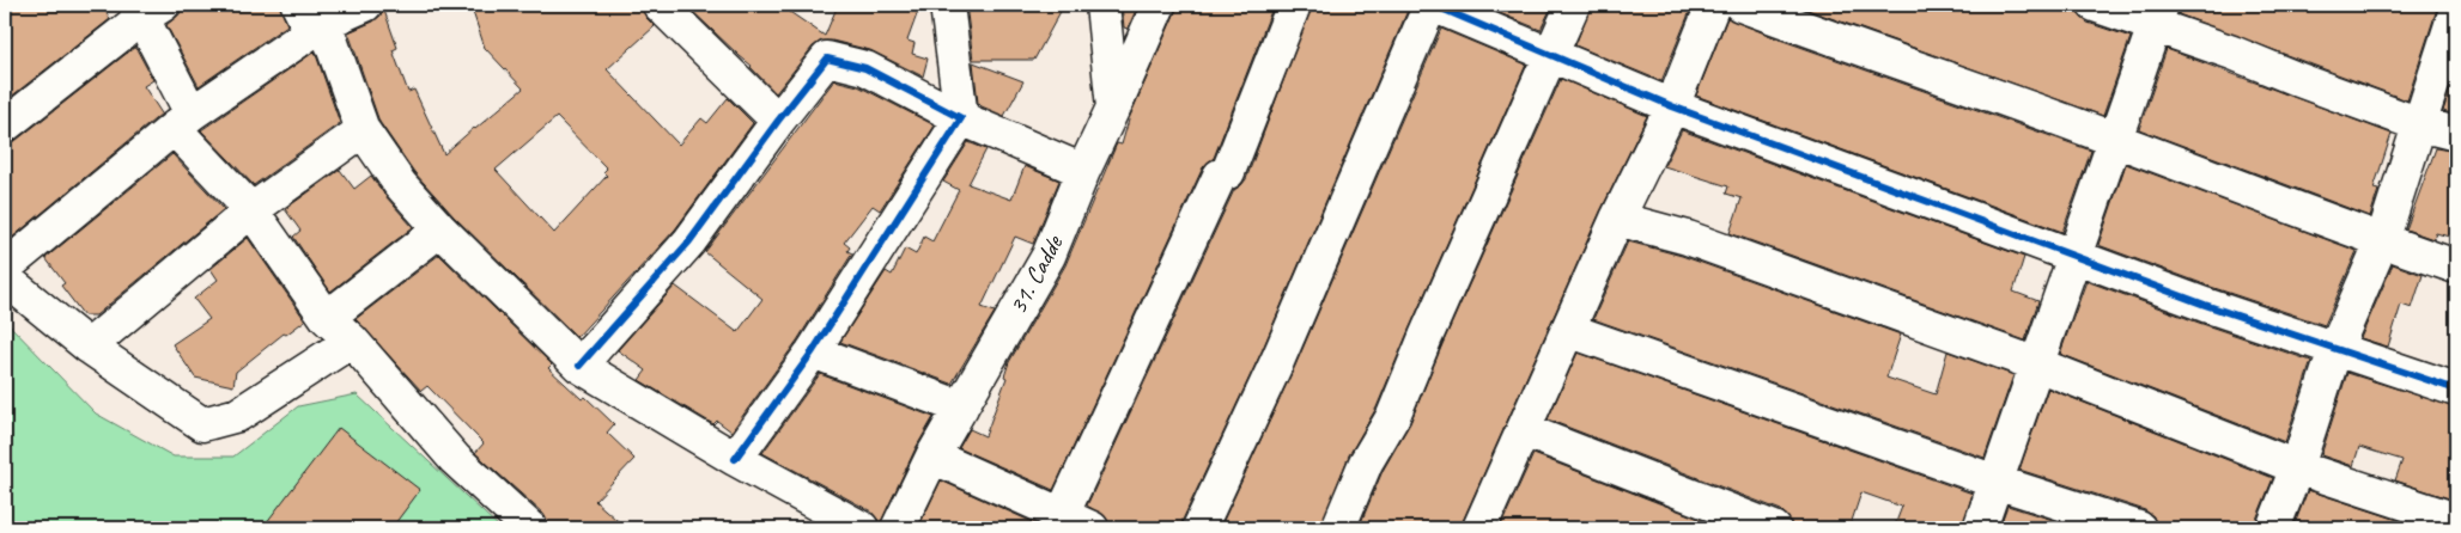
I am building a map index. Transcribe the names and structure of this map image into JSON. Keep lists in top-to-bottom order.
{
  "streets": {
    "street": ["31. Cadde"]
  }
}
